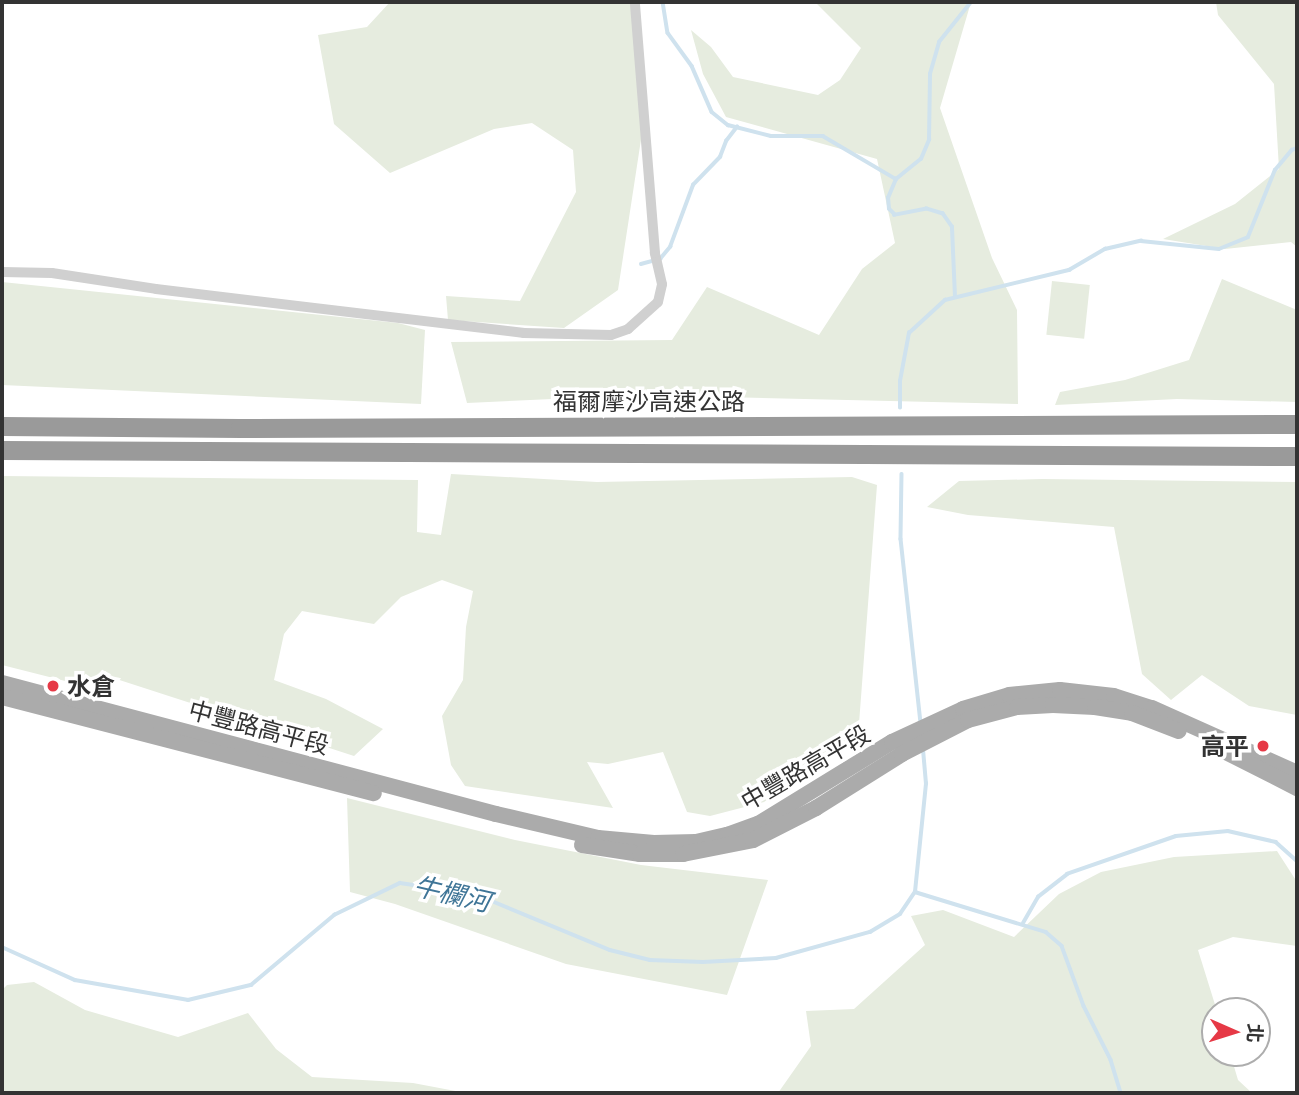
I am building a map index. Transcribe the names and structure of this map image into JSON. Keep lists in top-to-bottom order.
{
  "streets": {
    "highway": ["福爾摩沙高速公路"],
    "main road": ["中豐路高平段"]
  },
  "water": ["牛欄河"],
  "places": ["水倉", "高平"],
  "north": "right"
}
